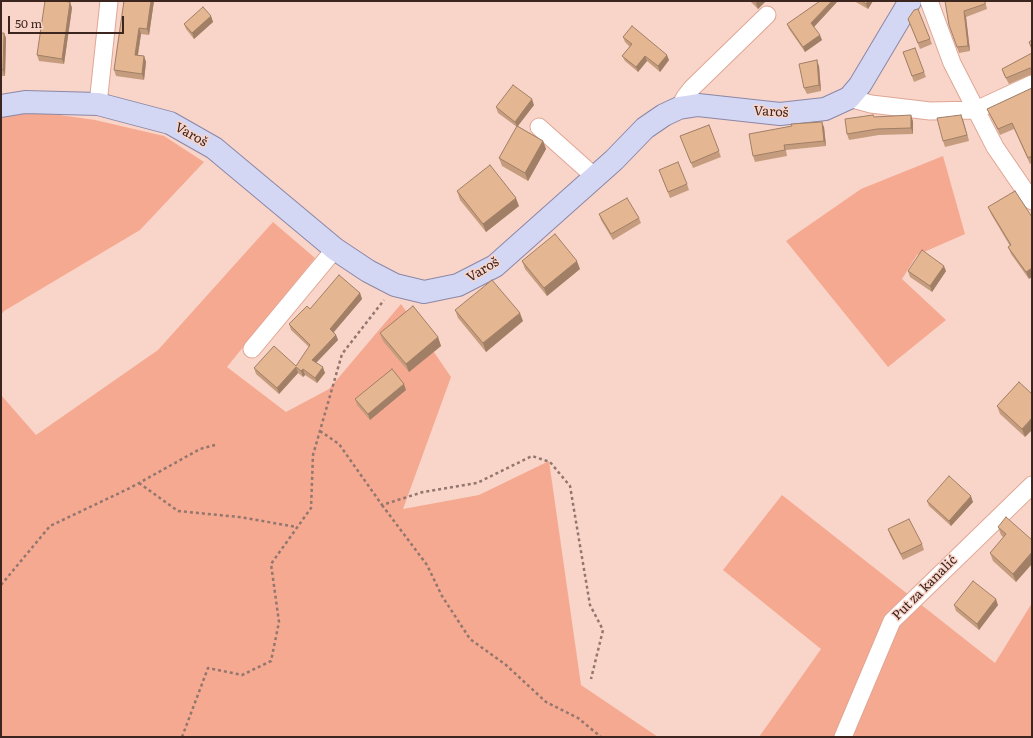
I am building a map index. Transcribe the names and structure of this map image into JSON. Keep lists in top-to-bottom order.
{
  "streets": {
    "main road": ["Varoš"],
    "street": ["Put za kanalić"]
  },
  "scale_bar": "50 m"
}
